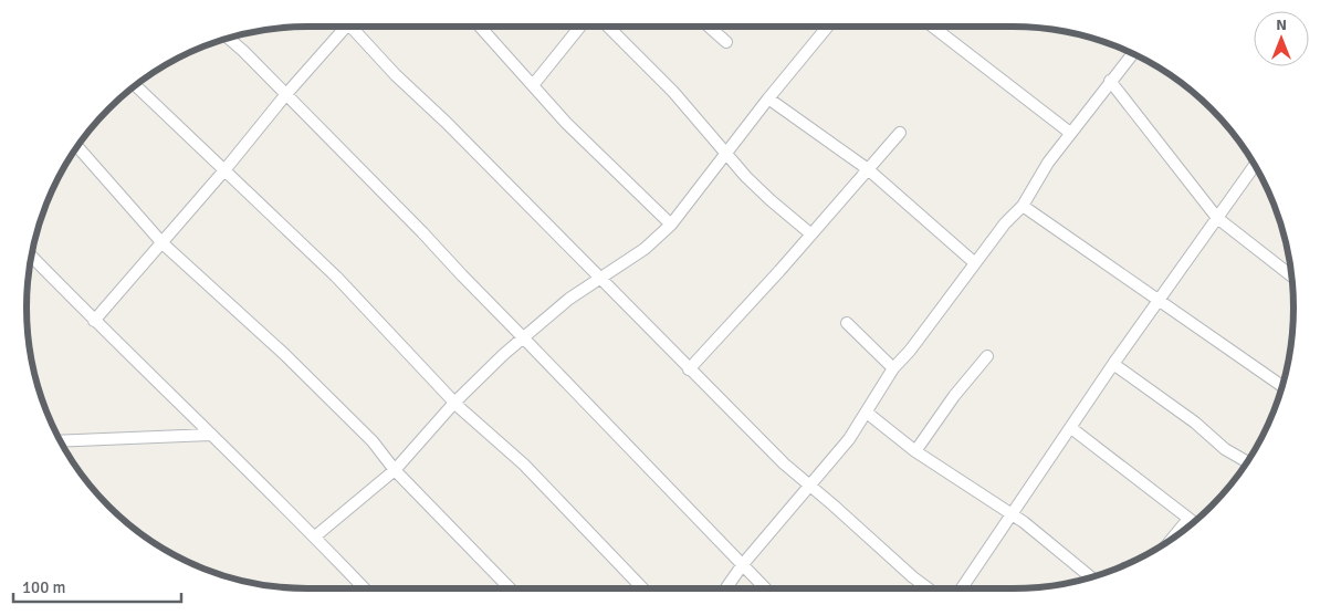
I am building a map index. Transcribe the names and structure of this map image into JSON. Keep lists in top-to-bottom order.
{
  "scale_bar": "100 m",
  "north": "top"
}
